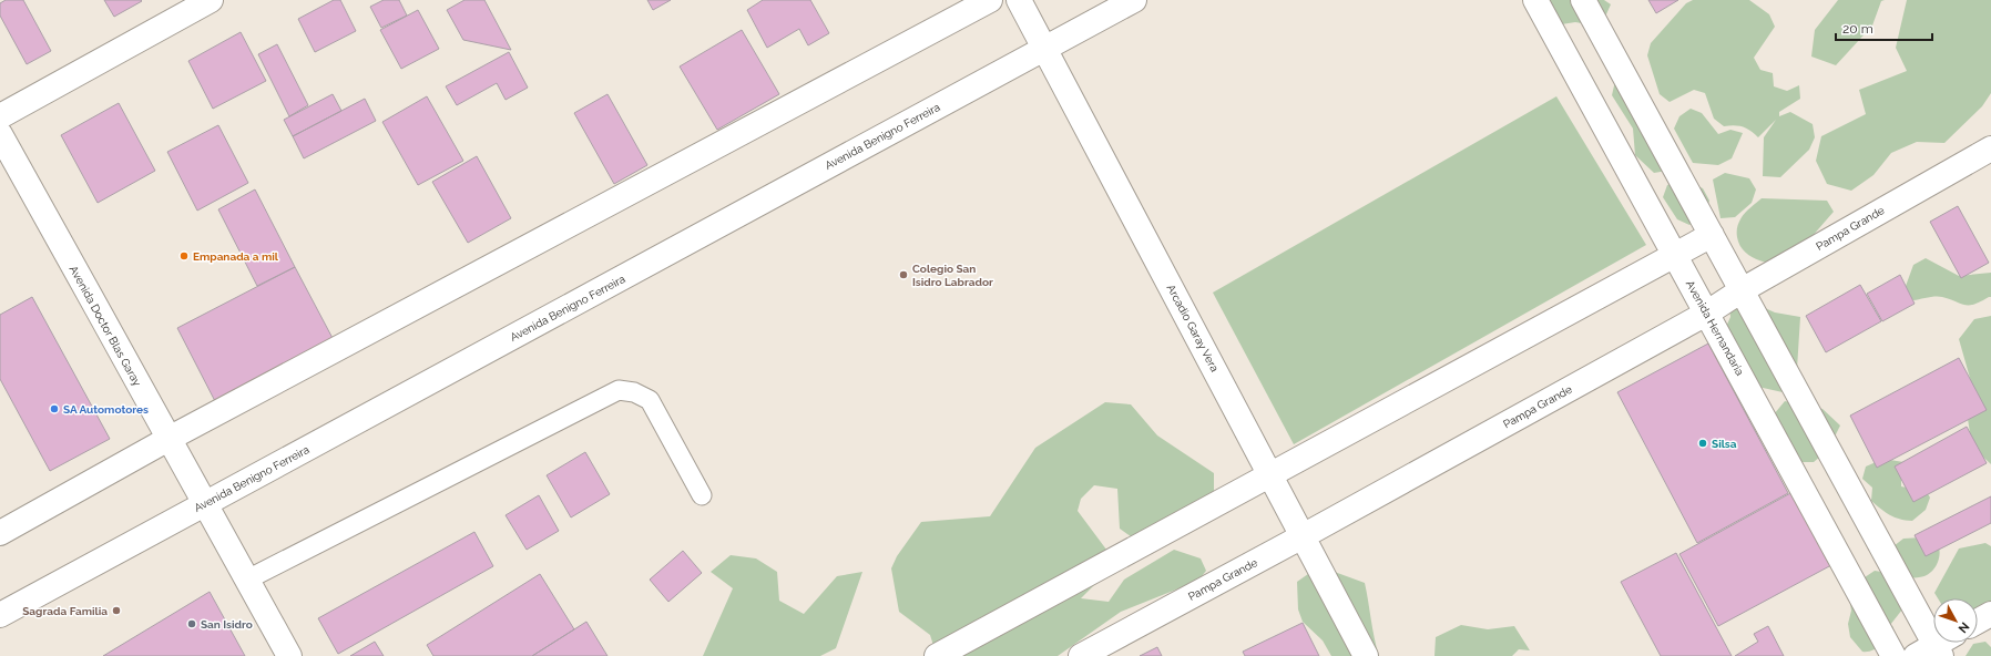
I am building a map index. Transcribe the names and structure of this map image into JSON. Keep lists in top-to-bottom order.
{
  "streets": {
    "street": [
      "Avenida Benigno Ferreira",
      "Pampa Grande",
      "Avenida Doctor Blas Garay",
      "Arcadio Garay Vera",
      "Avenida Hernandaria"
    ]
  },
  "crossings": [
    ["Avenida Benigno Ferreira", "Avenida Doctor Blas Garay"],
    ["Avenida Benigno Ferreira", "Arcadio Garay Vera"],
    ["Pampa Grande", "Arcadio Garay Vera"],
    ["Pampa Grande", "Avenida Hernandaria"]
  ],
  "places": [
    "Empanada a mil",
    "Colegio San Isidro Labrador",
    "SA Automotores",
    "Silsa",
    "Sagrada Familia",
    "San Isidro"
  ],
  "scale_bar": "20 m",
  "north": "bottom right"
}
